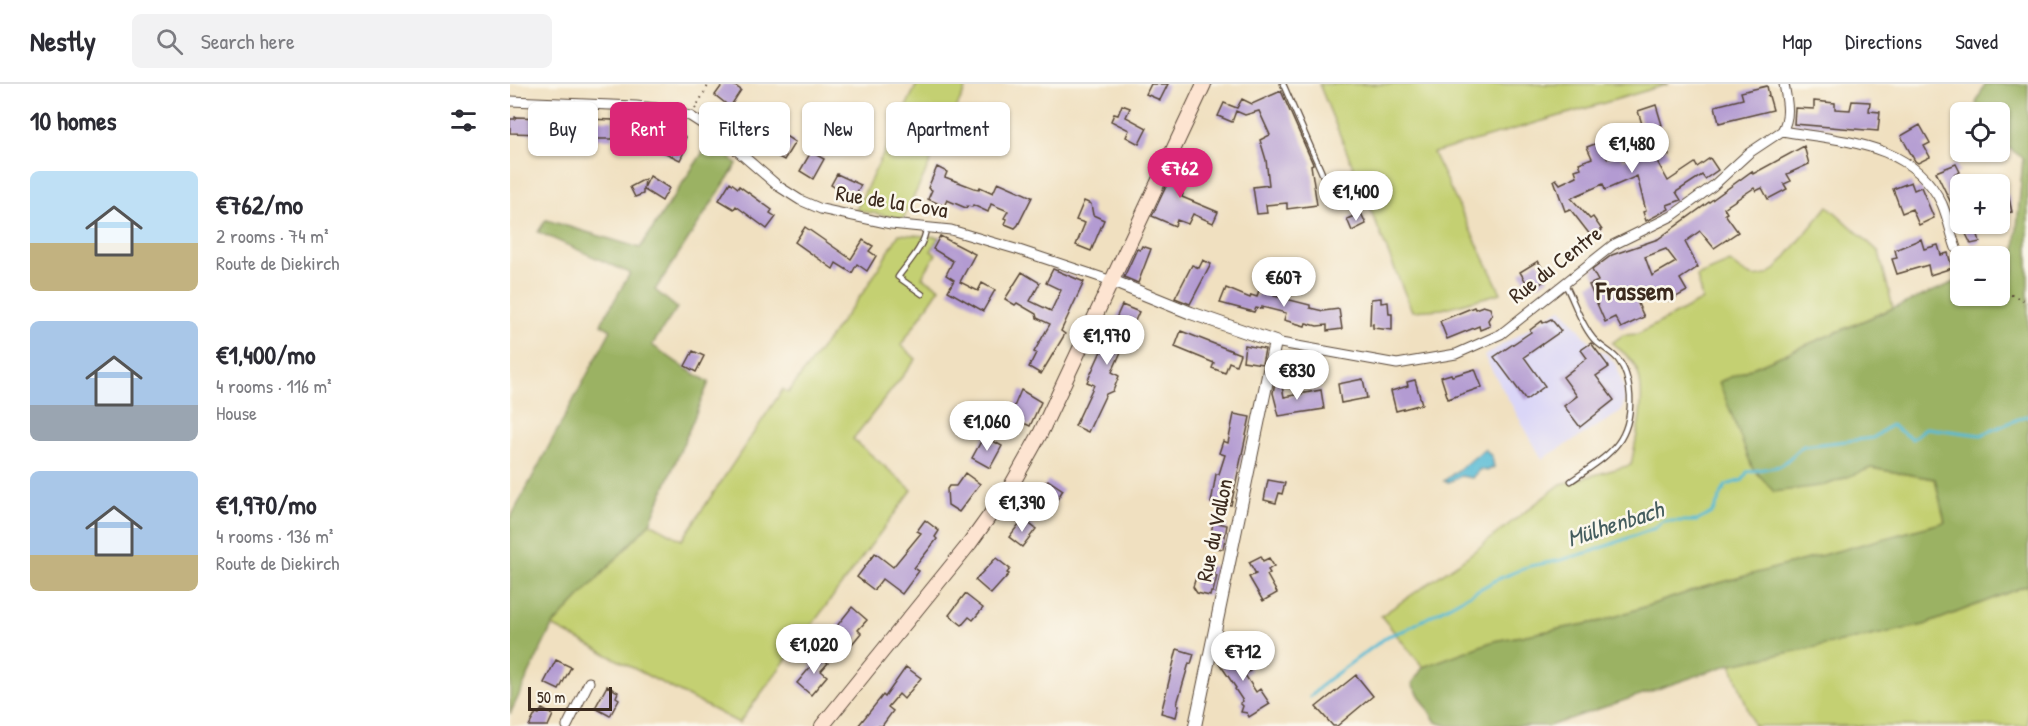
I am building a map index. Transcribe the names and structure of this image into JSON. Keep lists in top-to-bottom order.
{
  "streets": {
    "street": ["Rue de la Cova", "Rue du Centre", "Rue du Vallon"]
  },
  "crossings": [
    ["Rue de la Cova", "Rue du Centre"],
    ["Rue du Centre", "Rue du Vallon"]
  ],
  "districts": ["Frassem"],
  "water": ["Mülhenbach"],
  "scale_bar": "50 m",
  "page": {
    "header": "Nestly",
    "search": "Search here",
    "nav": ["Map", "Directions", "Saved"],
    "heading": "10 homes",
    "map_buttons": ["+", "−"],
    "chip": [
      "Buy",
      "Rent",
      "Filters",
      "New",
      "Apartment"
    ],
    "price": [
      "€1,480",
      "€762",
      "€1,400",
      "€607",
      "€1,970",
      "€830",
      "€1,060",
      "€1,390",
      "€1,020",
      "€712"
    ],
    "list": [
      {
        "name": "€762/mo",
        "note": "2 rooms · 74 m² · Route de Diekirch"
      },
      {
        "name": "€1,400/mo",
        "note": "4 rooms · 116 m² · House"
      },
      {
        "name": "€1,970/mo",
        "note": "4 rooms · 136 m² · Route de Diekirch"
      }
    ],
    "scale": "50 m"
  }
}
